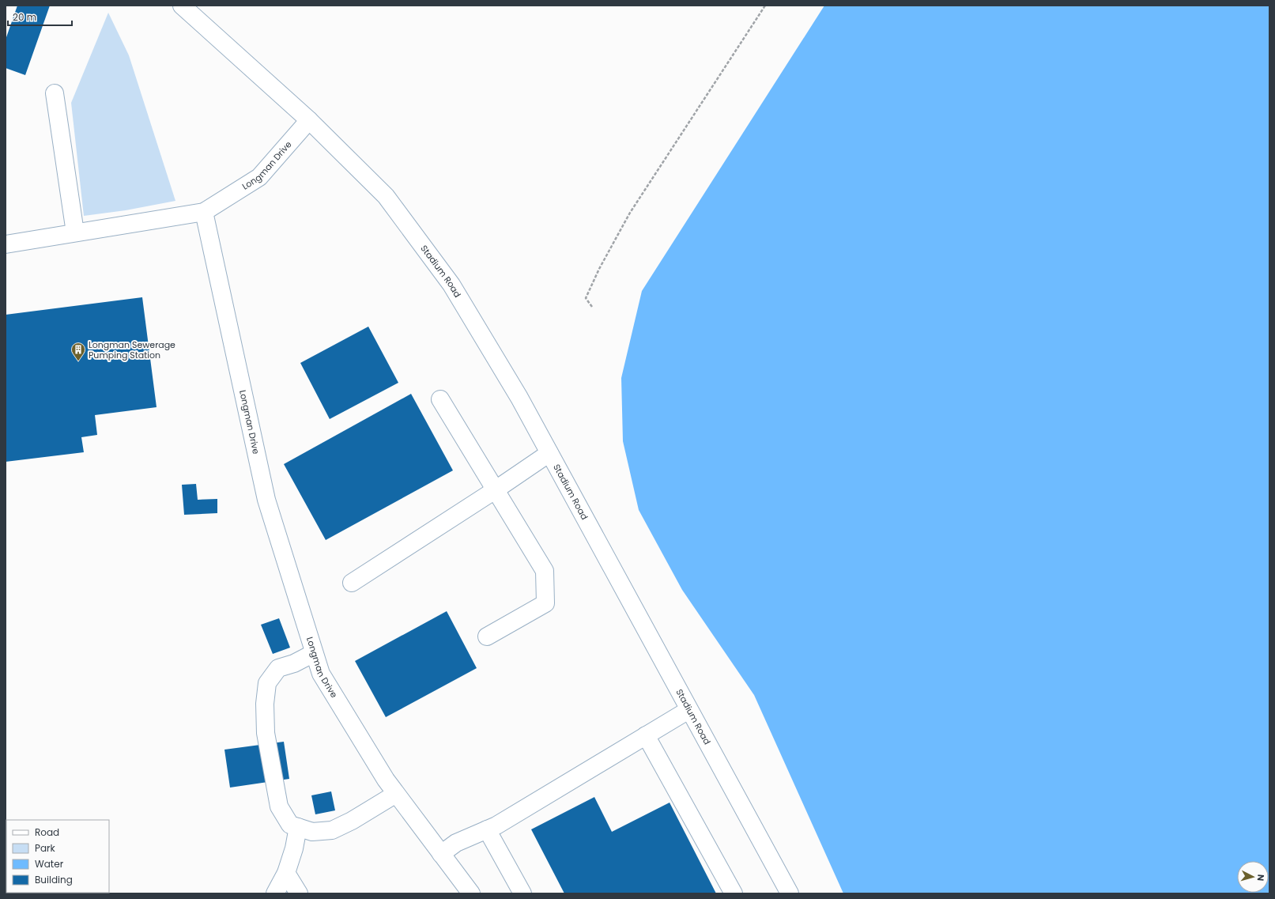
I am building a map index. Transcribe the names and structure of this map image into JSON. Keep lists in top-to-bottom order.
{
  "streets": {
    "street": ["Longman Drive", "Stadium Road"]
  },
  "crossings": [
    ["Longman Drive", "Stadium Road"]
  ],
  "places": {
    "building": ["Longman Sewerage Pumping Station"]
  },
  "legend": [
    "Road",
    "Park",
    "Water",
    "Building"
  ],
  "scale_bar": "20 m",
  "north": "right"
}
